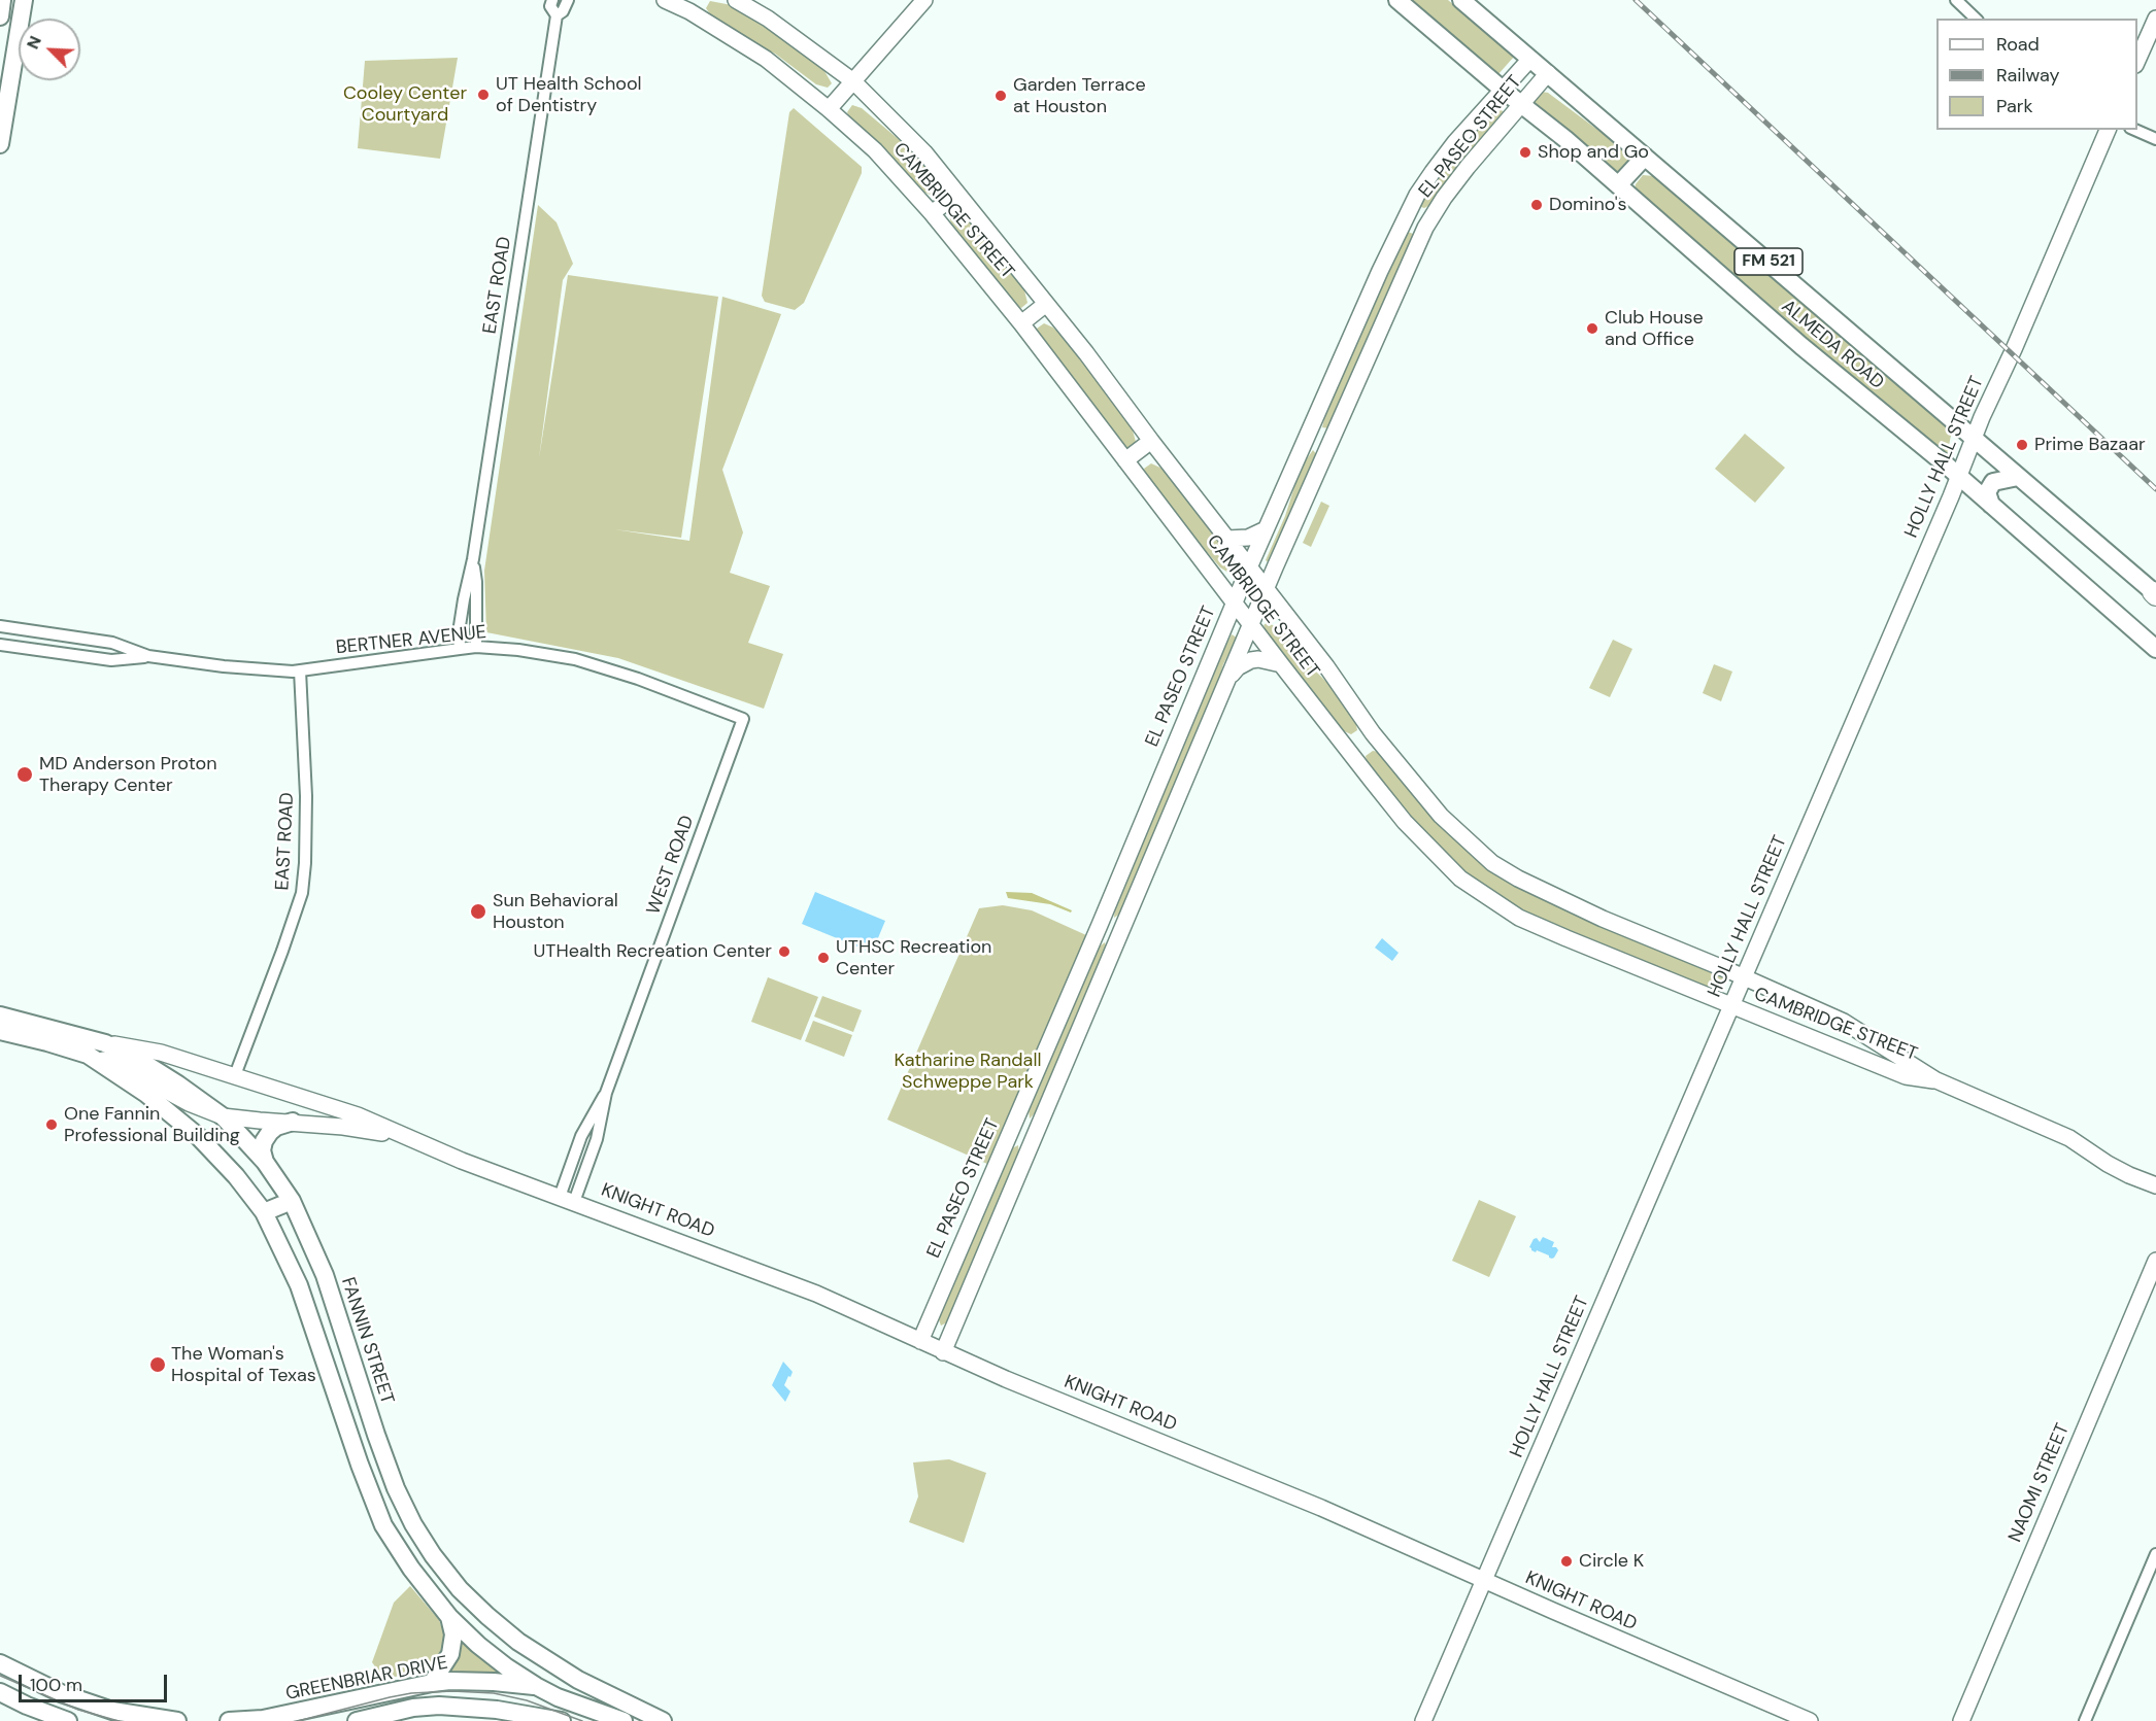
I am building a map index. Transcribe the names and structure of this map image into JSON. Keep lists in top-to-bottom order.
{
  "streets": {
    "main road": [
      "FM 521",
      "ALMEDA ROAD",
      "FANNIN STREET",
      "GREENBRIAR DRIVE"
    ],
    "street": [
      "EL PASEO STREET",
      "CAMBRIDGE STREET",
      "EAST ROAD",
      "HOLLY HALL STREET",
      "BERTNER AVENUE",
      "WEST ROAD",
      "KNIGHT ROAD",
      "NAOMI STREET"
    ]
  },
  "crossings": [
    ["EL PASEO STREET", "CAMBRIDGE STREET"],
    ["EL PASEO STREET", "ALMEDA ROAD"],
    ["EL PASEO STREET", "KNIGHT ROAD"],
    ["CAMBRIDGE STREET", "HOLLY HALL STREET"],
    ["EAST ROAD", "BERTNER AVENUE"],
    ["EAST ROAD", "KNIGHT ROAD"],
    ["ALMEDA ROAD", "HOLLY HALL STREET"],
    ["HOLLY HALL STREET", "KNIGHT ROAD"],
    ["BERTNER AVENUE", "WEST ROAD"],
    ["WEST ROAD", "KNIGHT ROAD"],
    ["KNIGHT ROAD", "FANNIN STREET"],
    ["FANNIN STREET", "GREENBRIAR DRIVE"]
  ],
  "parks": ["Cooley Center Courtyard", "Katharine Randall Schweppe Park"],
  "places": [
    "UT Health School of Dentistry",
    "Garden Terrace at Houston",
    "Shop and Go",
    "Domino's",
    "Club House and Office",
    "Prime Bazaar",
    "MD Anderson Proton Therapy Center",
    "Sun Behavioral Houston",
    "UTHealth Recreation Center",
    "UTHSC Recreation Center",
    "One Fannin Professional Building",
    "The Woman's Hospital of Texas",
    "Circle K"
  ],
  "legend": ["Road", "Railway", "Park"],
  "scale_bar": "100 m",
  "north": "top left"
}
